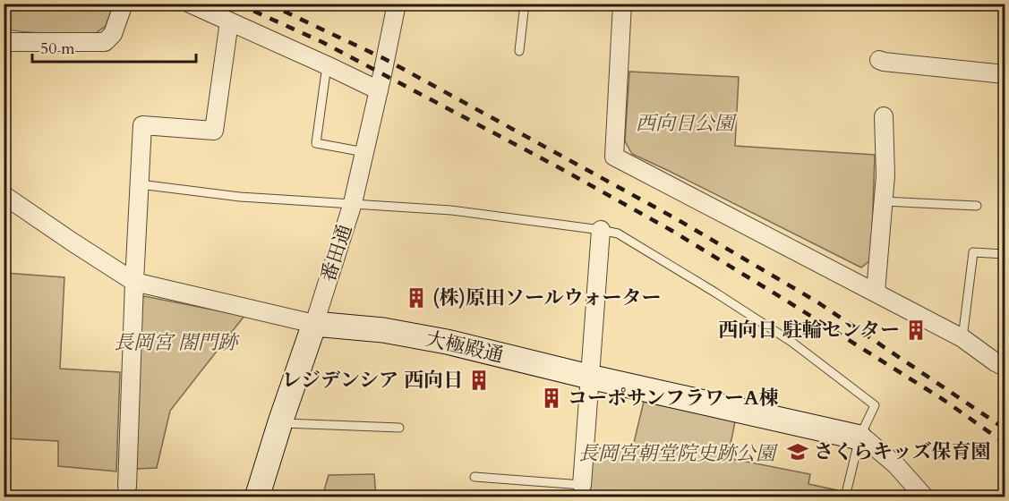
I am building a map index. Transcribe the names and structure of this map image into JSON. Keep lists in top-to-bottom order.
{
  "streets": {
    "main road": ["番田通", "大極殿通"]
  },
  "crossings": [
    ["番田通", "大極殿通"]
  ],
  "parks": ["西向日公園", "長岡宮 閤門跡", "長岡宮朝堂院史跡公園"],
  "places": {
    "building": [
      "(株)原田ソールウォーター",
      "西向日 駐輪センター",
      "レジデンシア 西向日",
      "コーポサンフラワーA棟"
    ],
    "school or university": ["さくらキッズ保育園"]
  },
  "scale_bar": "50 m"
}
